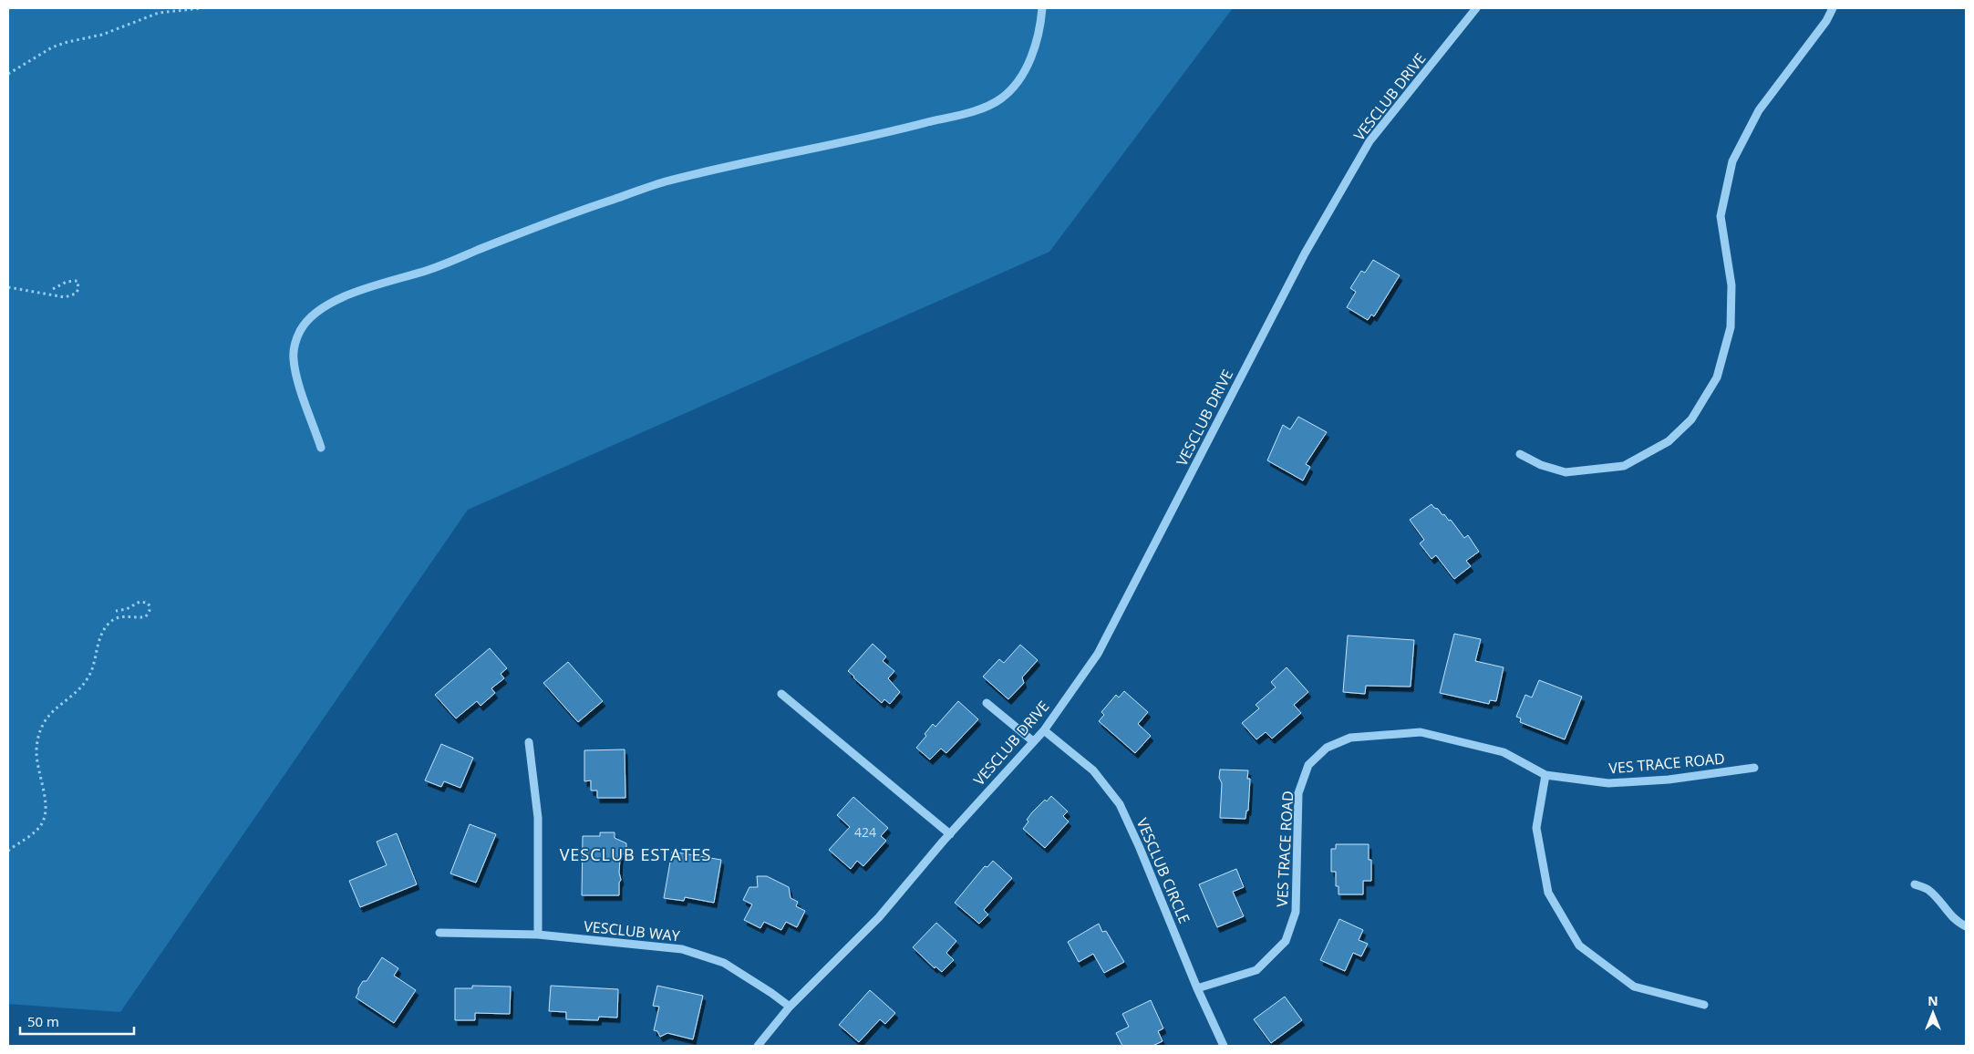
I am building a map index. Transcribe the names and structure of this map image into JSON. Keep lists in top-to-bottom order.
{
  "streets": {
    "street": [
      "VESCLUB DRIVE",
      "VES TRACE ROAD",
      "VESCLUB CIRCLE",
      "VESCLUB WAY"
    ]
  },
  "crossings": [
    ["VESCLUB DRIVE", "VESCLUB CIRCLE"],
    ["VESCLUB DRIVE", "VESCLUB WAY"],
    ["VES TRACE ROAD", "VESCLUB CIRCLE"]
  ],
  "districts": ["VESCLUB ESTATES"],
  "house_numbers": ["424"],
  "scale_bar": "50 m",
  "north": "top"
}
